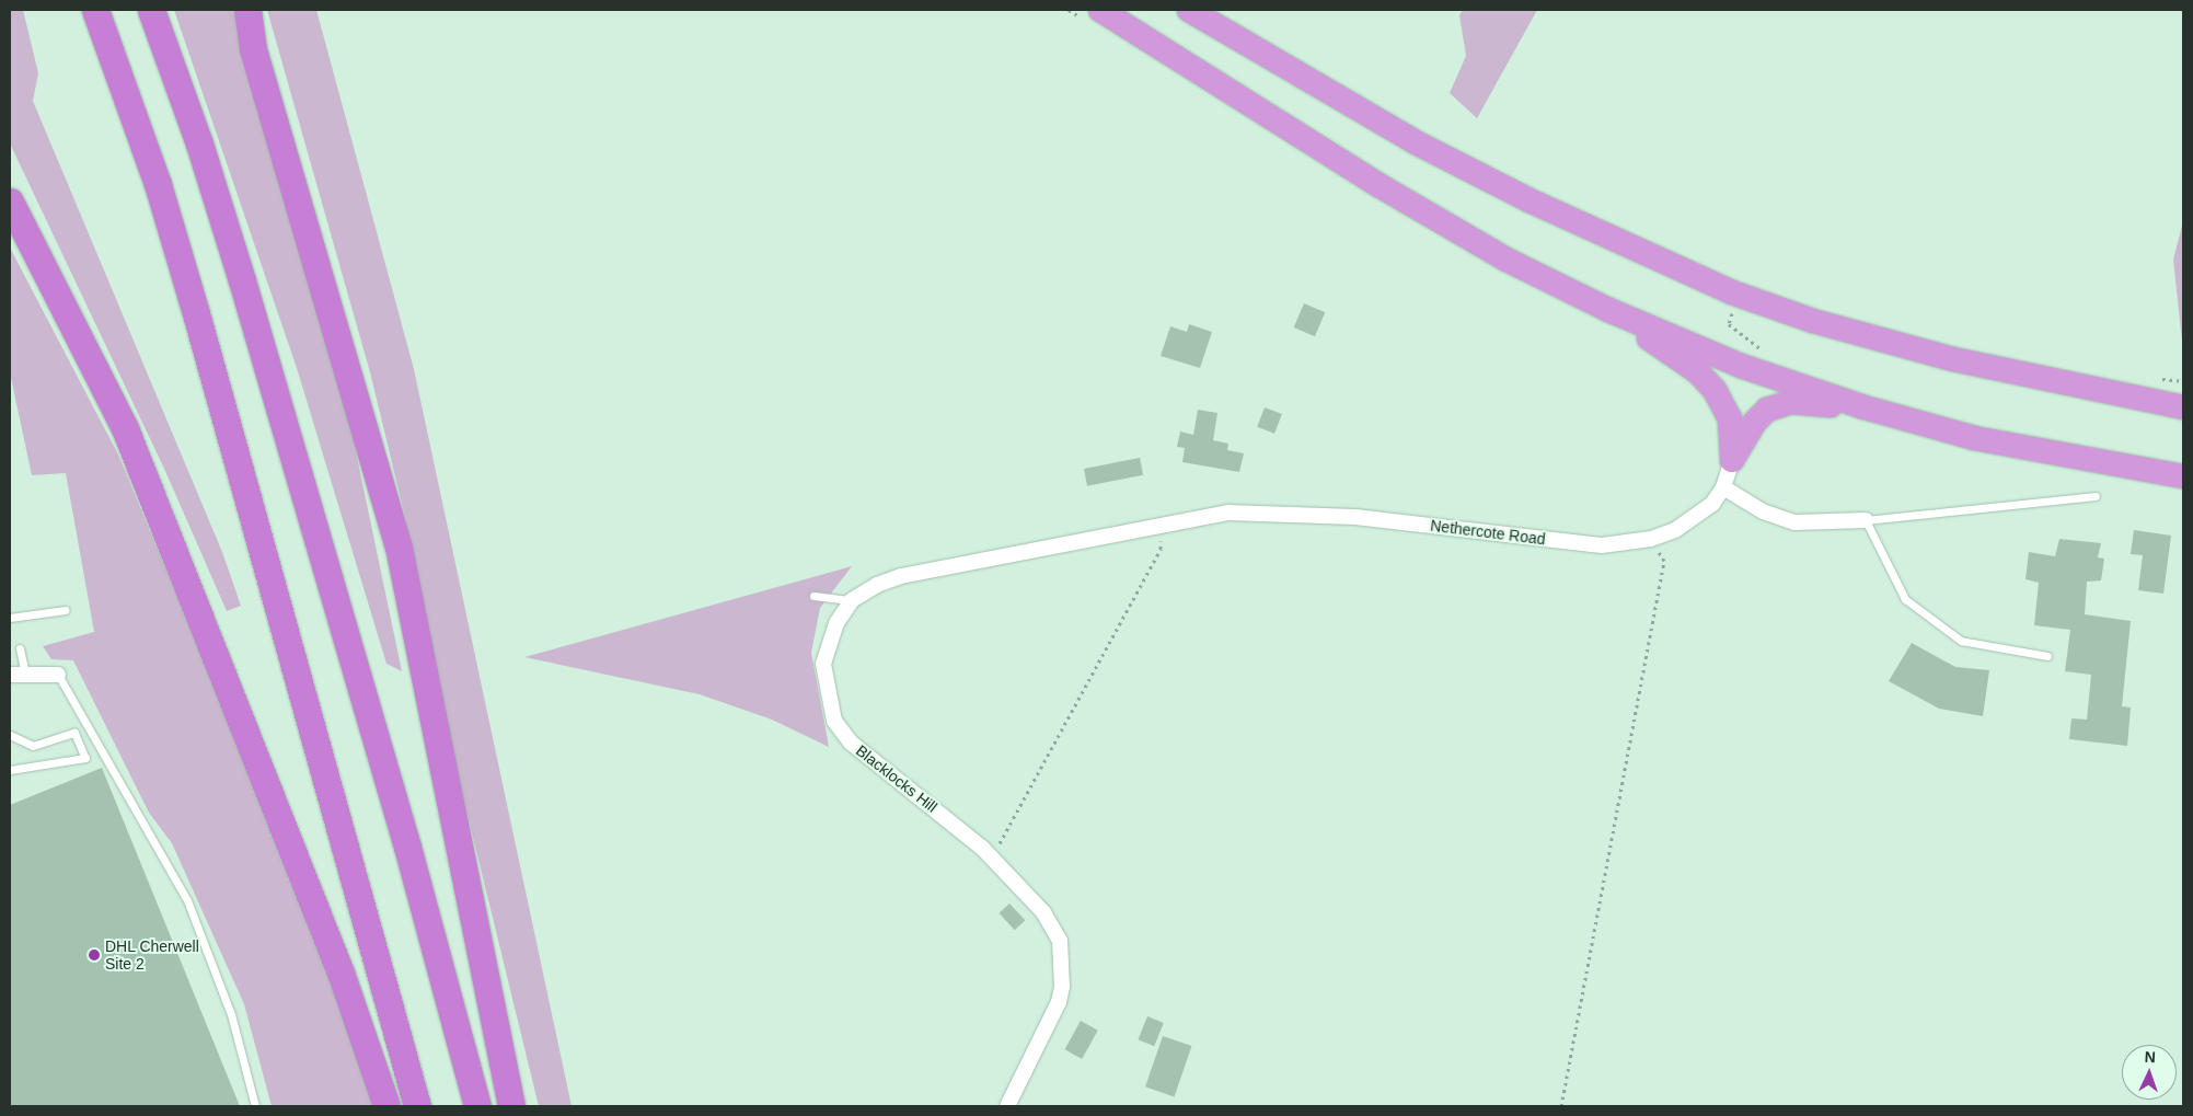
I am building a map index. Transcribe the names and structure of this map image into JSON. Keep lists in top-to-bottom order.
{
  "streets": {
    "street": ["Nethercote Road", "Blacklocks Hill"]
  },
  "crossings": [
    ["Nethercote Road", "Blacklocks Hill"]
  ],
  "places": ["DHL Cherwell Site 2"],
  "north": "top"
}
